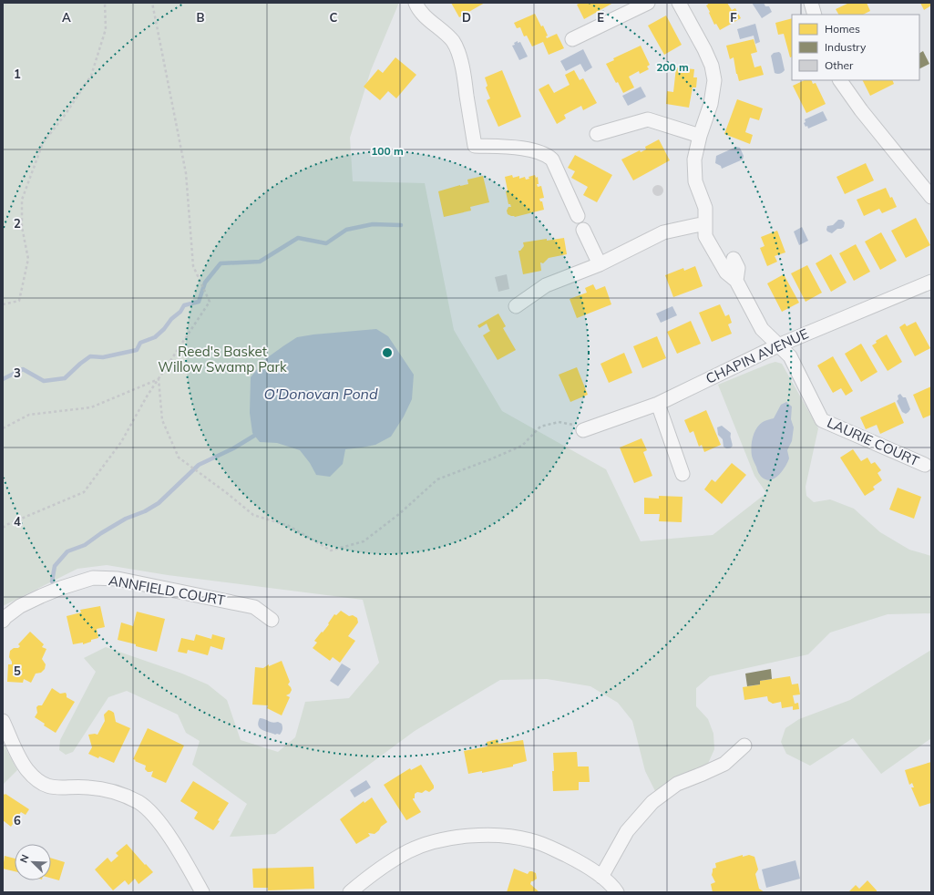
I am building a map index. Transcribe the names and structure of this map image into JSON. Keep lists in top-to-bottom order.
{
  "streets": {
    "street": ["CHAPIN AVENUE", "LAURIE COURT", "ANNFIELD COURT"]
  },
  "crossings": [
    ["CHAPIN AVENUE", "LAURIE COURT"]
  ],
  "water": ["O'Donovan Pond"],
  "parks": ["Reed's Basket Willow Swamp Park"],
  "legend": ["Homes", "Industry", "Other"],
  "north": "top left",
  "grid": {
    "columns": [
      "A",
      "B",
      "C",
      "D",
      "E",
      "F"
    ],
    "rows": [
      "1",
      "2",
      "3",
      "4",
      "5",
      "6"
    ]
  },
  "rings": ["200 m", "100 m"]
}
